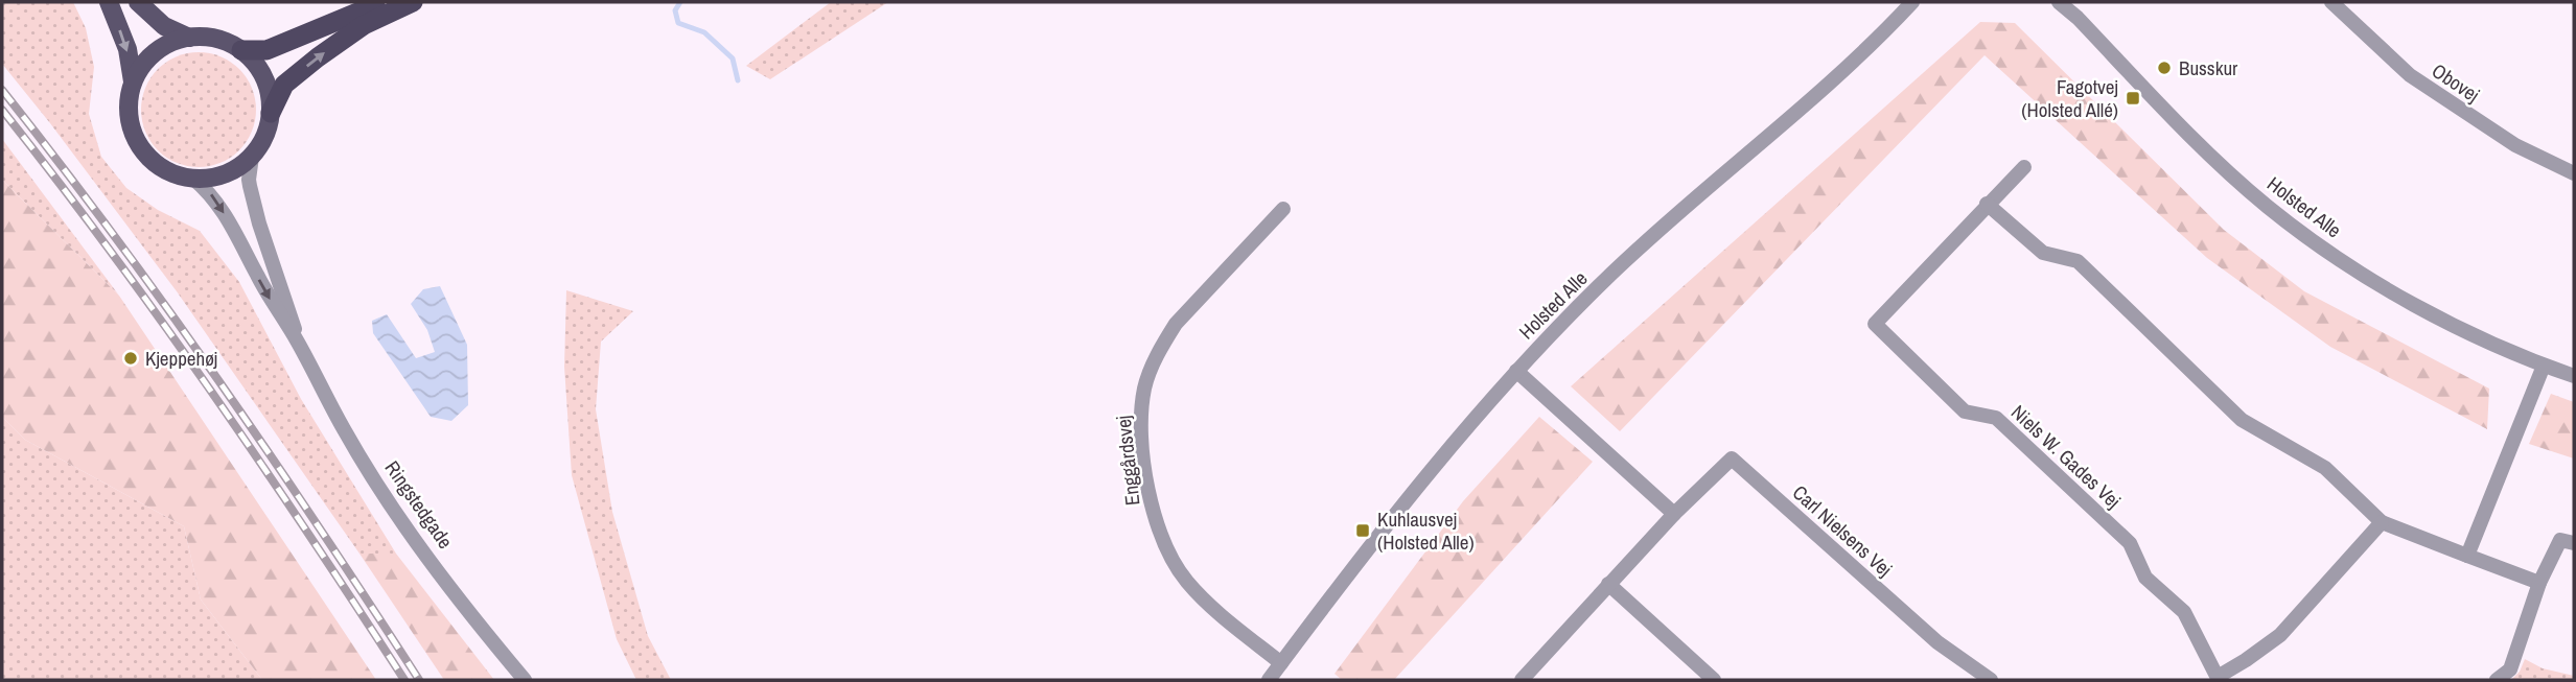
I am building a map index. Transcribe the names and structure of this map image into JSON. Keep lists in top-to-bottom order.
{
  "streets": {
    "street": [
      "Obovej",
      "Holsted Alle",
      "Niels W. Gades Vej",
      "Enggårdsvej",
      "Ringstedgade",
      "Carl Nielsens Vej"
    ]
  },
  "crossings": [
    ["Holsted Alle", "Enggårdsvej"]
  ],
  "places": {
    "other": ["Busskur", "Kjeppehøj"],
    "transit": ["Fagotvej (Holsted Allé)", "Kuhlausvej (Holsted Alle)"]
  }
}
